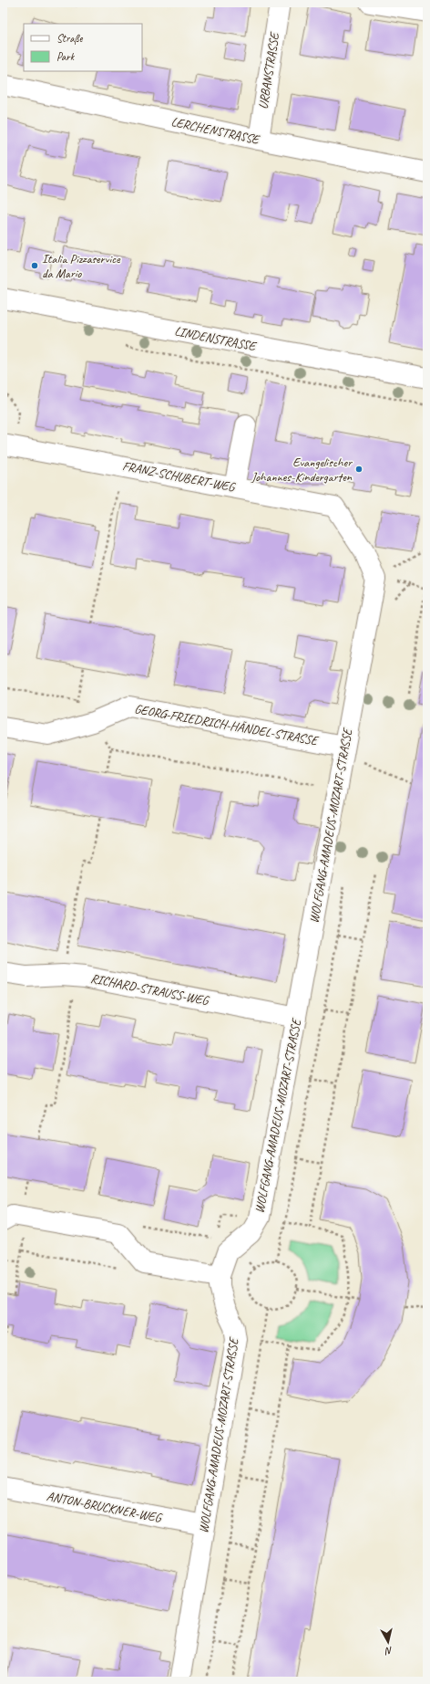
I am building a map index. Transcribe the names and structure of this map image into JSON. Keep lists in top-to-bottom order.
{
  "streets": {
    "street": [
      "URBANSTRASSE",
      "LERCHENSTRASSE",
      "LINDENSTRASSE",
      "FRANZ-SCHUBERT-WEG",
      "GEORG-FRIEDRICH-HÄNDEL-STRASSE",
      "WOLFGANG-AMADEUS-MOZART-STRASSE",
      "RICHARD-STRAUSS-WEG",
      "ANTON-BRUCKNER-WEG"
    ]
  },
  "crossings": [
    ["URBANSTRASSE", "LERCHENSTRASSE"],
    ["FRANZ-SCHUBERT-WEG", "WOLFGANG-AMADEUS-MOZART-STRASSE"],
    ["GEORG-FRIEDRICH-HÄNDEL-STRASSE", "WOLFGANG-AMADEUS-MOZART-STRASSE"],
    ["WOLFGANG-AMADEUS-MOZART-STRASSE", "RICHARD-STRAUSS-WEG"],
    ["WOLFGANG-AMADEUS-MOZART-STRASSE", "ANTON-BRUCKNER-WEG"]
  ],
  "places": ["Italia Pizzaservice da Mario", "Evangelischer Johannes-Kindergarten"],
  "legend": ["Straße", "Park"],
  "north": "bottom"
}
